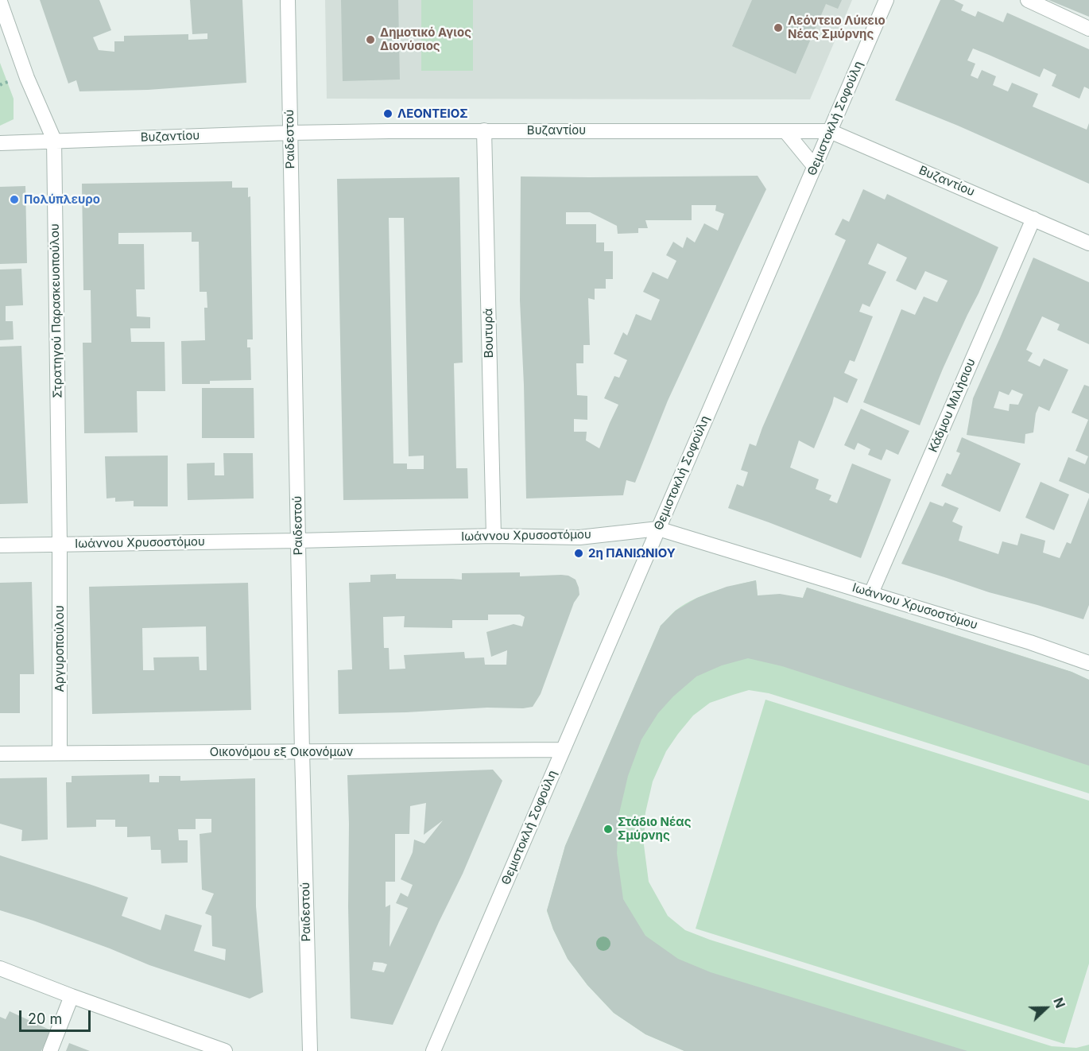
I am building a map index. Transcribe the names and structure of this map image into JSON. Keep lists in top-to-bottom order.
{
  "streets": {
    "street": [
      "Θεμιστοκλή Σοφούλη",
      "Βυζαντίου",
      "Ραιδεστού",
      "Στρατηγού Παρασκευοπούλου",
      "Βουτυρά",
      "Κάδμου Μιλήσιου",
      "Ιωάννου Χρυσοστόμου",
      "Αργυροπούλου",
      "Οικονόμου εξ Οικονόμων"
    ]
  },
  "crossings": [
    ["Θεμιστοκλή Σοφούλη", "Βυζαντίου"],
    ["Θεμιστοκλή Σοφούλη", "Ιωάννου Χρυσοστόμου"],
    ["Θεμιστοκλή Σοφούλη", "Οικονόμου εξ Οικονόμων"],
    ["Βυζαντίου", "Ραιδεστού"],
    ["Βυζαντίου", "Στρατηγού Παρασκευοπούλου"],
    ["Βυζαντίου", "Βουτυρά"],
    ["Βυζαντίου", "Κάδμου Μιλήσιου"],
    ["Ραιδεστού", "Ιωάννου Χρυσοστόμου"],
    ["Ραιδεστού", "Οικονόμου εξ Οικονόμων"],
    ["Στρατηγού Παρασκευοπούλου", "Ιωάννου Χρυσοστόμου"],
    ["Στρατηγού Παρασκευοπούλου", "Αργυροπούλου"],
    ["Βουτυρά", "Ιωάννου Χρυσοστόμου"],
    ["Κάδμου Μιλήσιου", "Ιωάννου Χρυσοστόμου"],
    ["Ιωάννου Χρυσοστόμου", "Αργυροπούλου"],
    ["Αργυροπούλου", "Οικονόμου εξ Οικονόμων"]
  ],
  "places": [
    "Λεόντειο Λύκειο Νέας Σμύρνης",
    "Δημοτικό Αγιος Διονύσιος",
    "ΛΕΟΝΤΕΙΟΣ",
    "Πολύπλευρο",
    "2η ΠΑΝΙΩΝΙΟΥ",
    "Στάδιο Νέας Σμύρνης"
  ],
  "scale_bar": "20 m",
  "north": "right"
}
